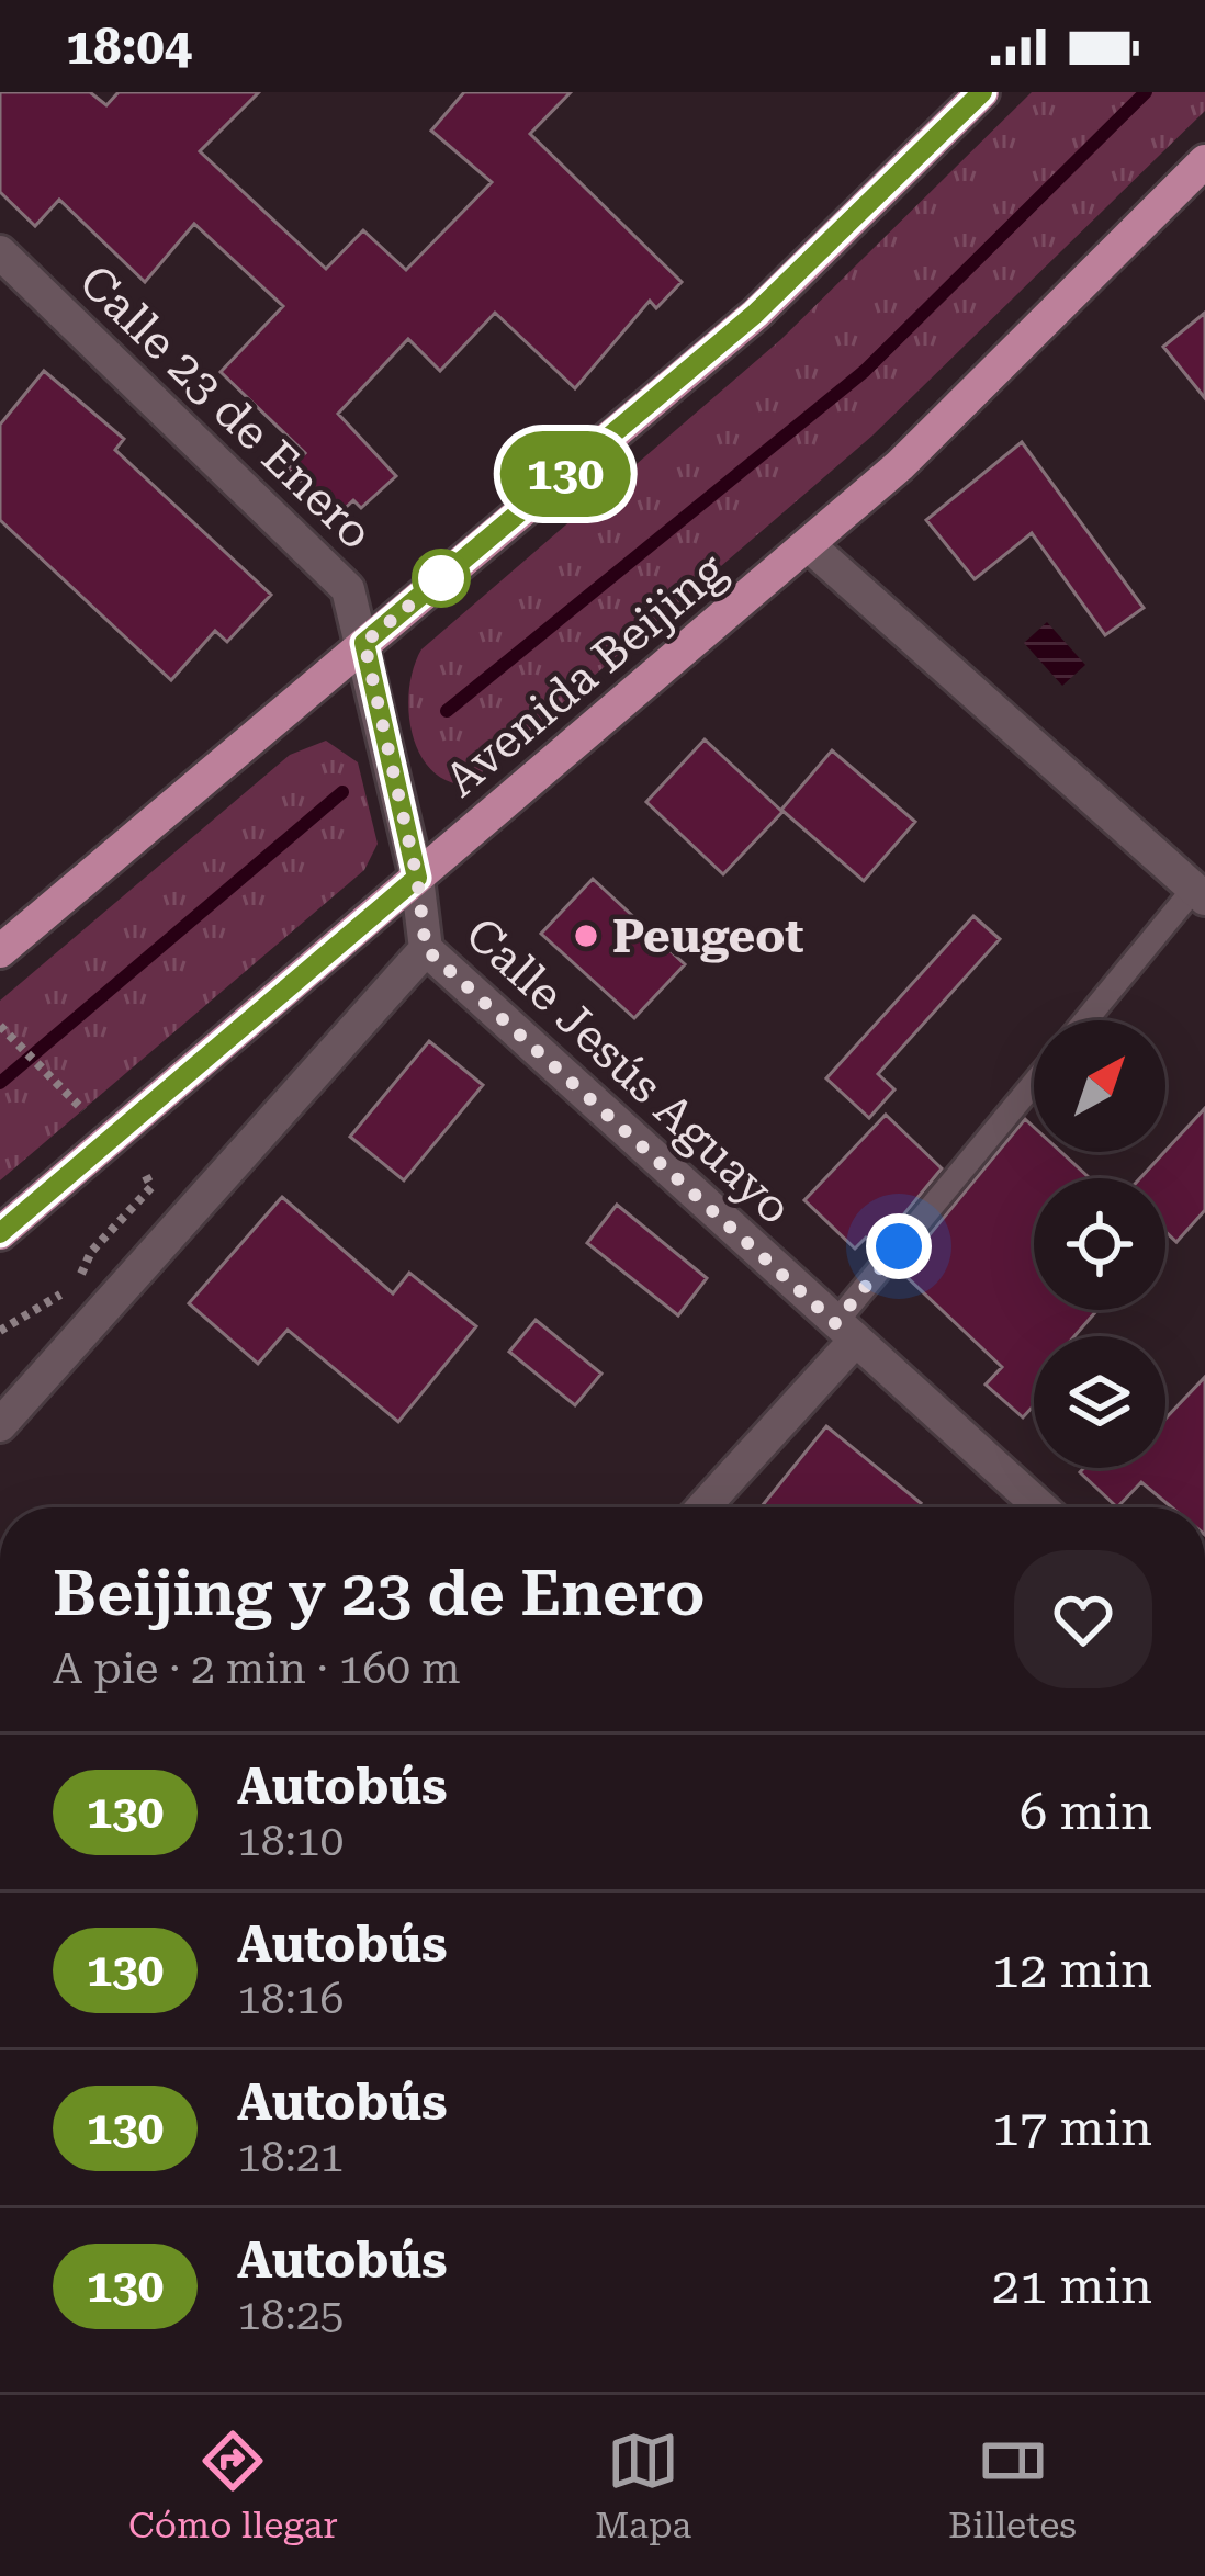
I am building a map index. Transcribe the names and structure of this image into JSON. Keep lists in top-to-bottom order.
{
  "streets": {
    "main road": ["Avenida Beijing"],
    "street": ["Calle 23 de Enero", "Calle Jesús Aguayo"]
  },
  "crossings": [
    ["Calle 23 de Enero", "Calle Jesús Aguayo"],
    ["Avenida Beijing", "Calle Jesús Aguayo"]
  ],
  "places": ["Peugeot"],
  "lines": ["bus line 130"],
  "north": "top right",
  "page": {
    "status": "18:04",
    "on_map": "130",
    "heading": ["Beijing y 23 de Enero", "A pie · 2 min · 160 m"],
    "list": [
      {
        "mark": "130",
        "name": "Autobús",
        "note": "18:10",
        "value": "6 min"
      },
      {
        "mark": "130",
        "name": "Autobús",
        "note": "18:16",
        "value": "12 min"
      },
      {
        "mark": "130",
        "name": "Autobús",
        "note": "18:21",
        "value": "17 min"
      },
      {
        "mark": "130",
        "name": "Autobús",
        "note": "18:25",
        "value": "21 min"
      }
    ],
    "tabs": ["Cómo llegar", "Mapa", "Billetes"]
  }
}
